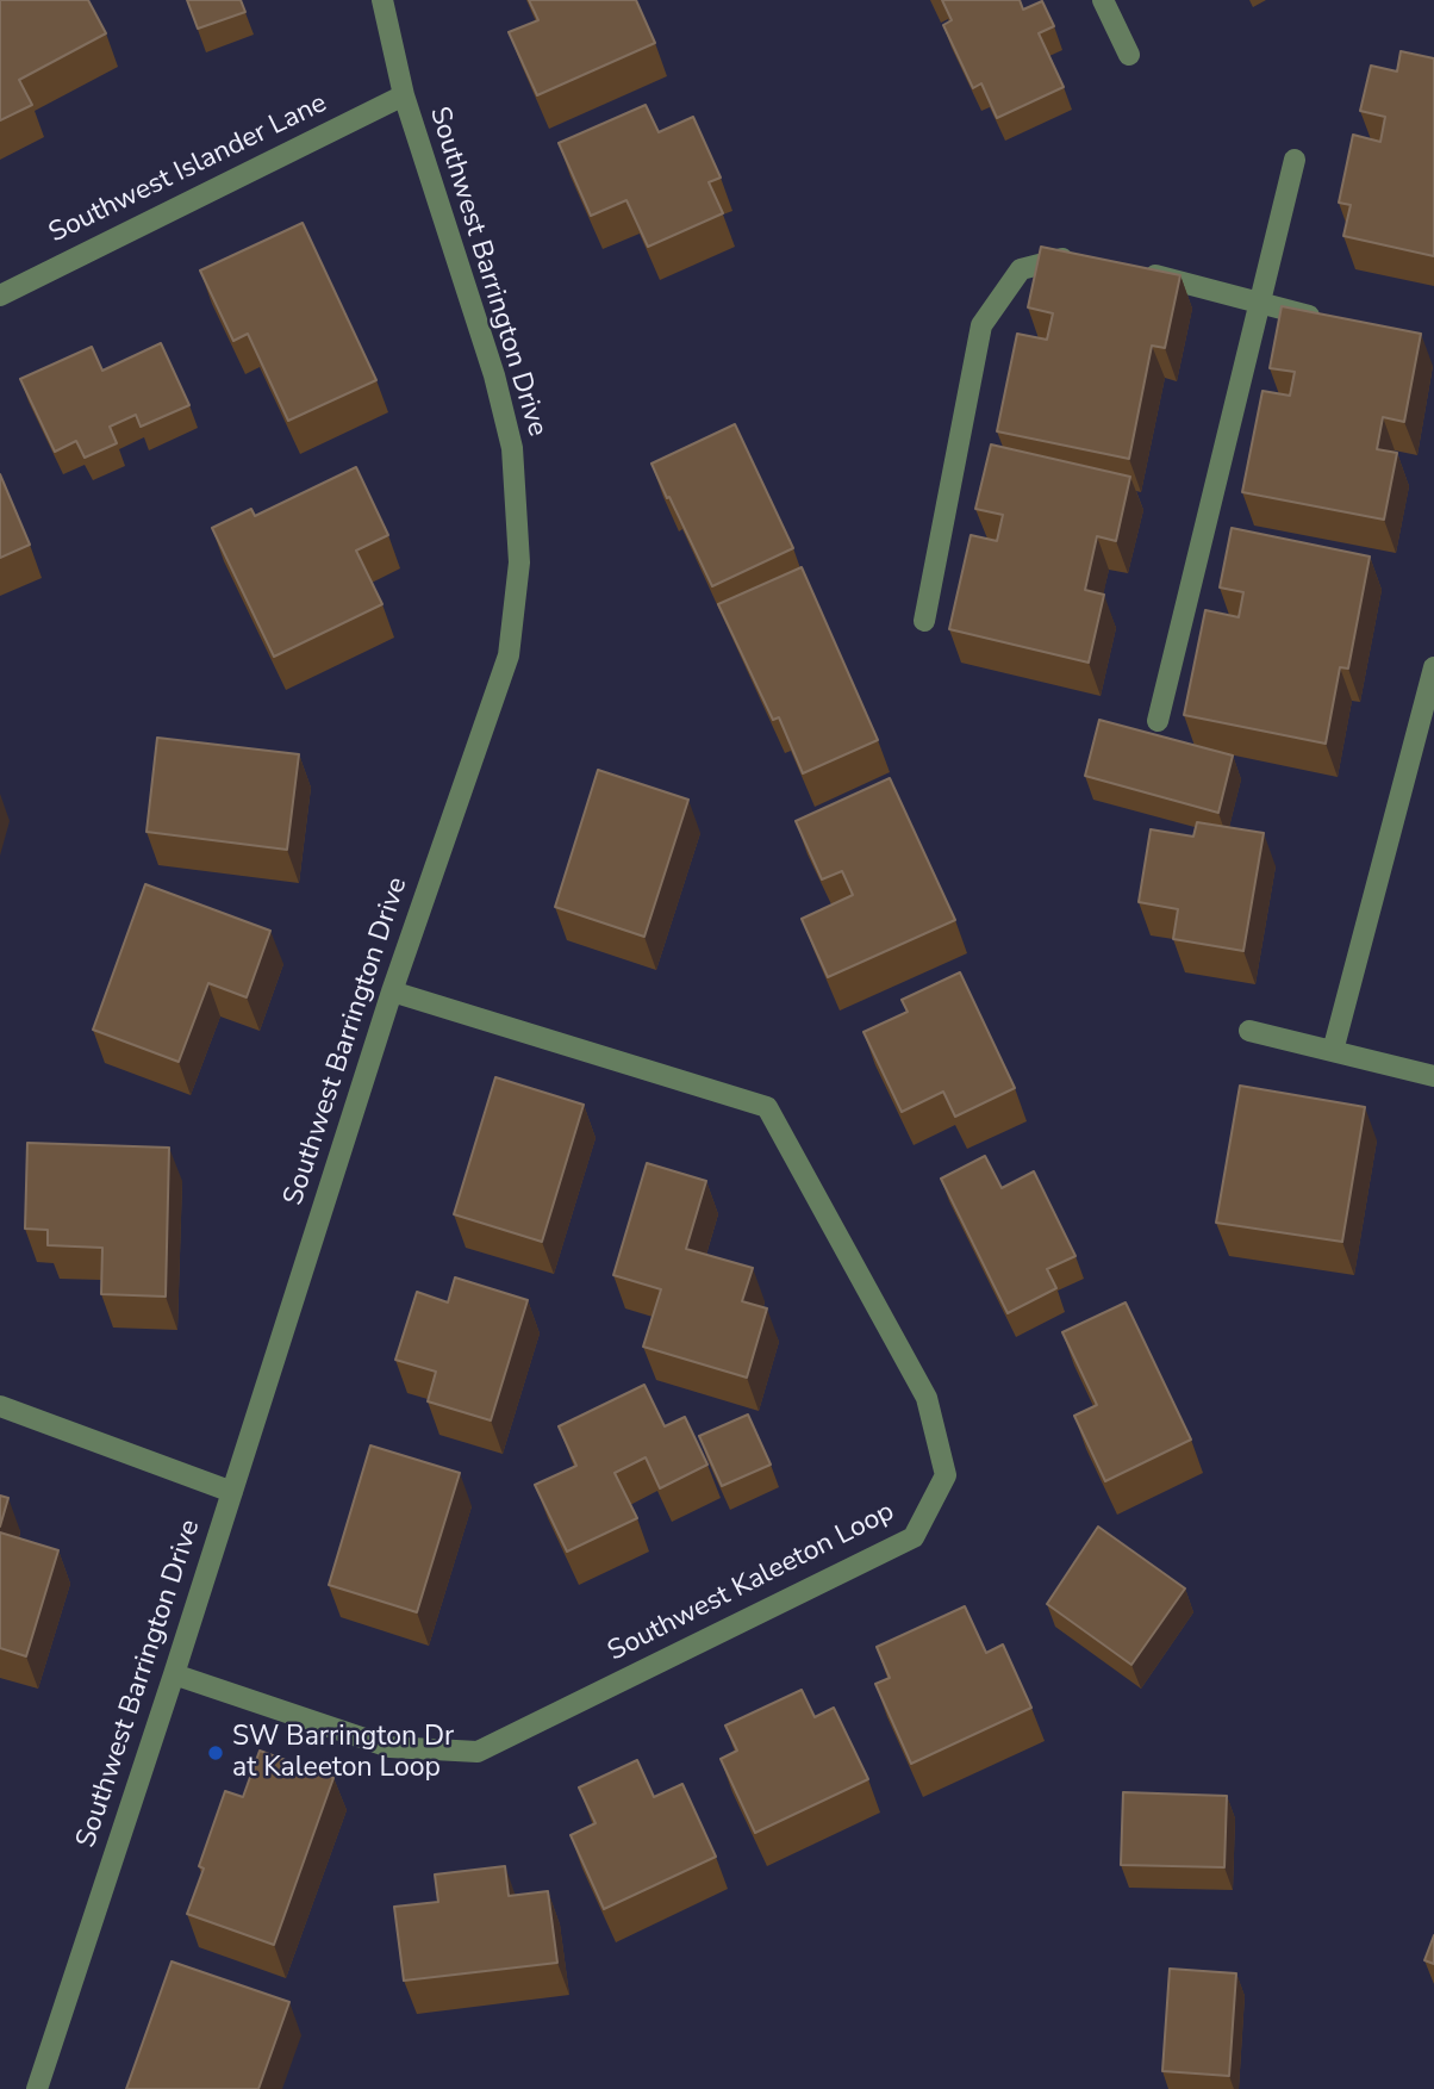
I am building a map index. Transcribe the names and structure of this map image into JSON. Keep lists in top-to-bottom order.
{
  "streets": {
    "street": ["Southwest Islander Lane", "Southwest Barrington Drive", "Southwest Kaleeton Loop"]
  },
  "crossings": [
    ["Southwest Islander Lane", "Southwest Barrington Drive"],
    ["Southwest Barrington Drive", "Southwest Kaleeton Loop"]
  ],
  "places": ["SW Barrington Dr at Kaleeton Loop"]
}
